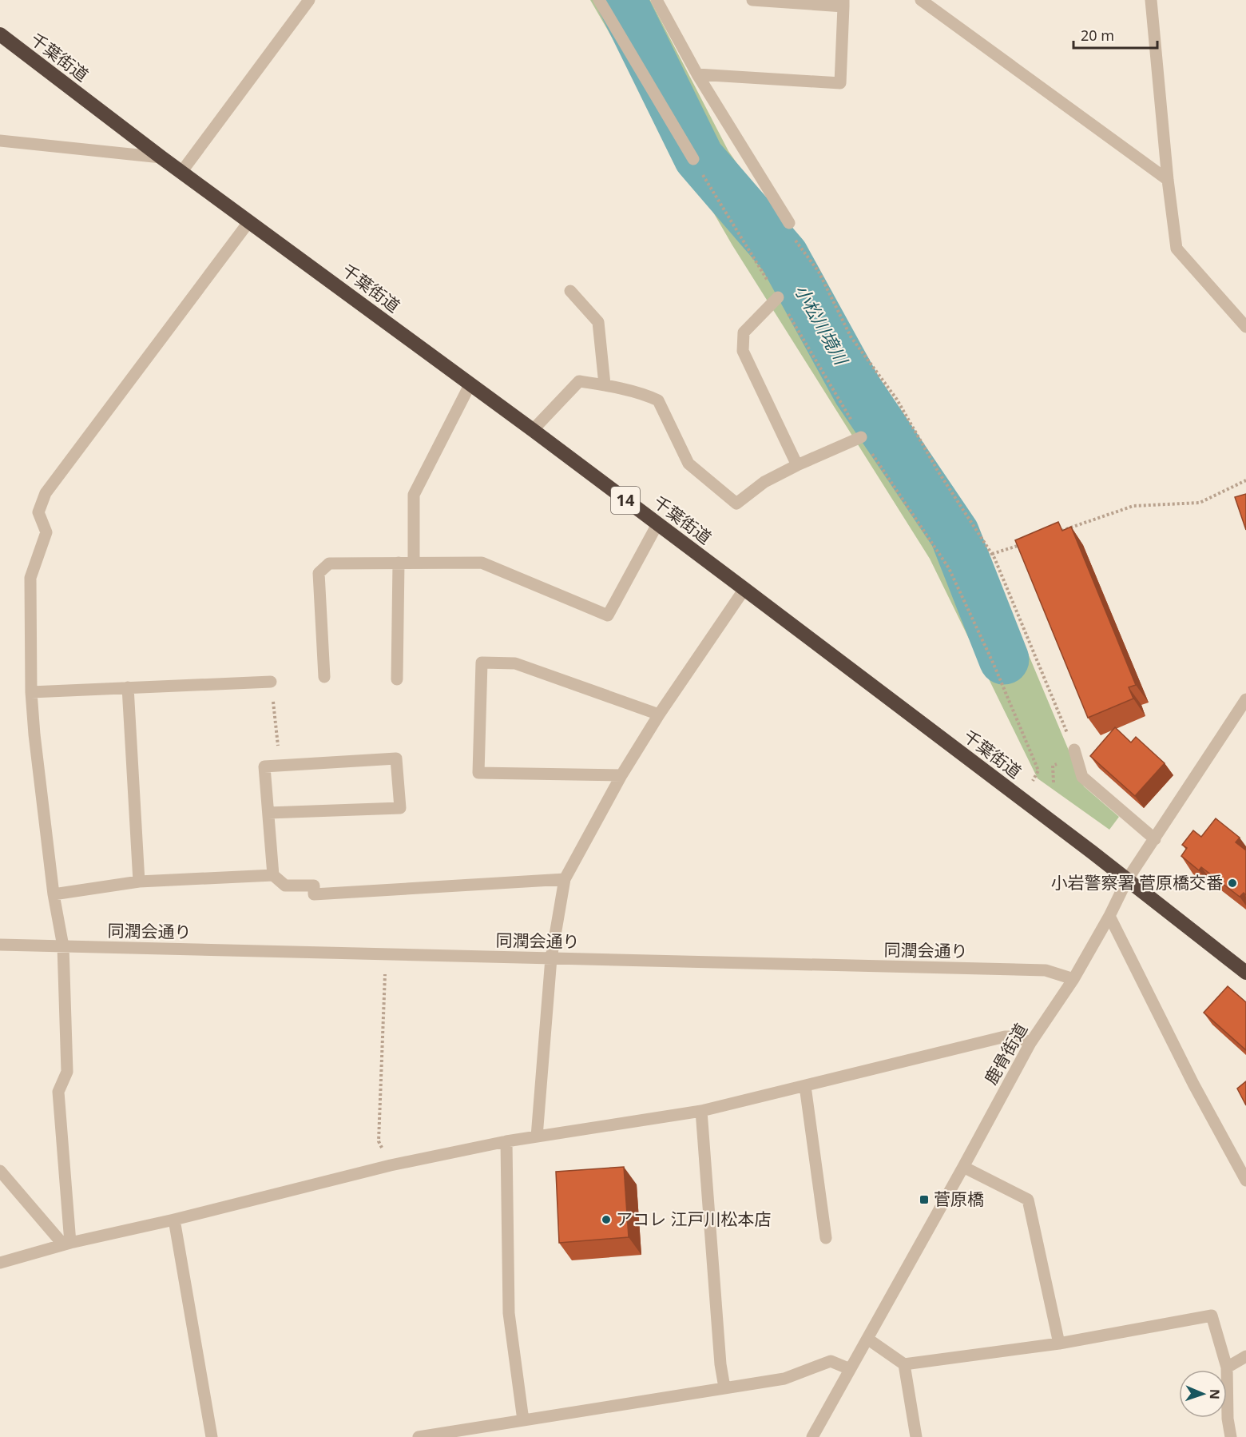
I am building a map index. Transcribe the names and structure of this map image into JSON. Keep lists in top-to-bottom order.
{
  "streets": {
    "highway": ["千葉街道", "14"],
    "street": ["同潤会通り", "鹿骨街道"]
  },
  "crossings": [
    ["千葉街道", "鹿骨街道"],
    ["同潤会通り", "鹿骨街道"]
  ],
  "water": ["小松川境川"],
  "places": {
    "other": ["小岩警察署 菅原橋交番", "アコレ 江戸川松本店"],
    "transit": ["菅原橋"]
  },
  "scale_bar": "20 m",
  "north": "right"
}
